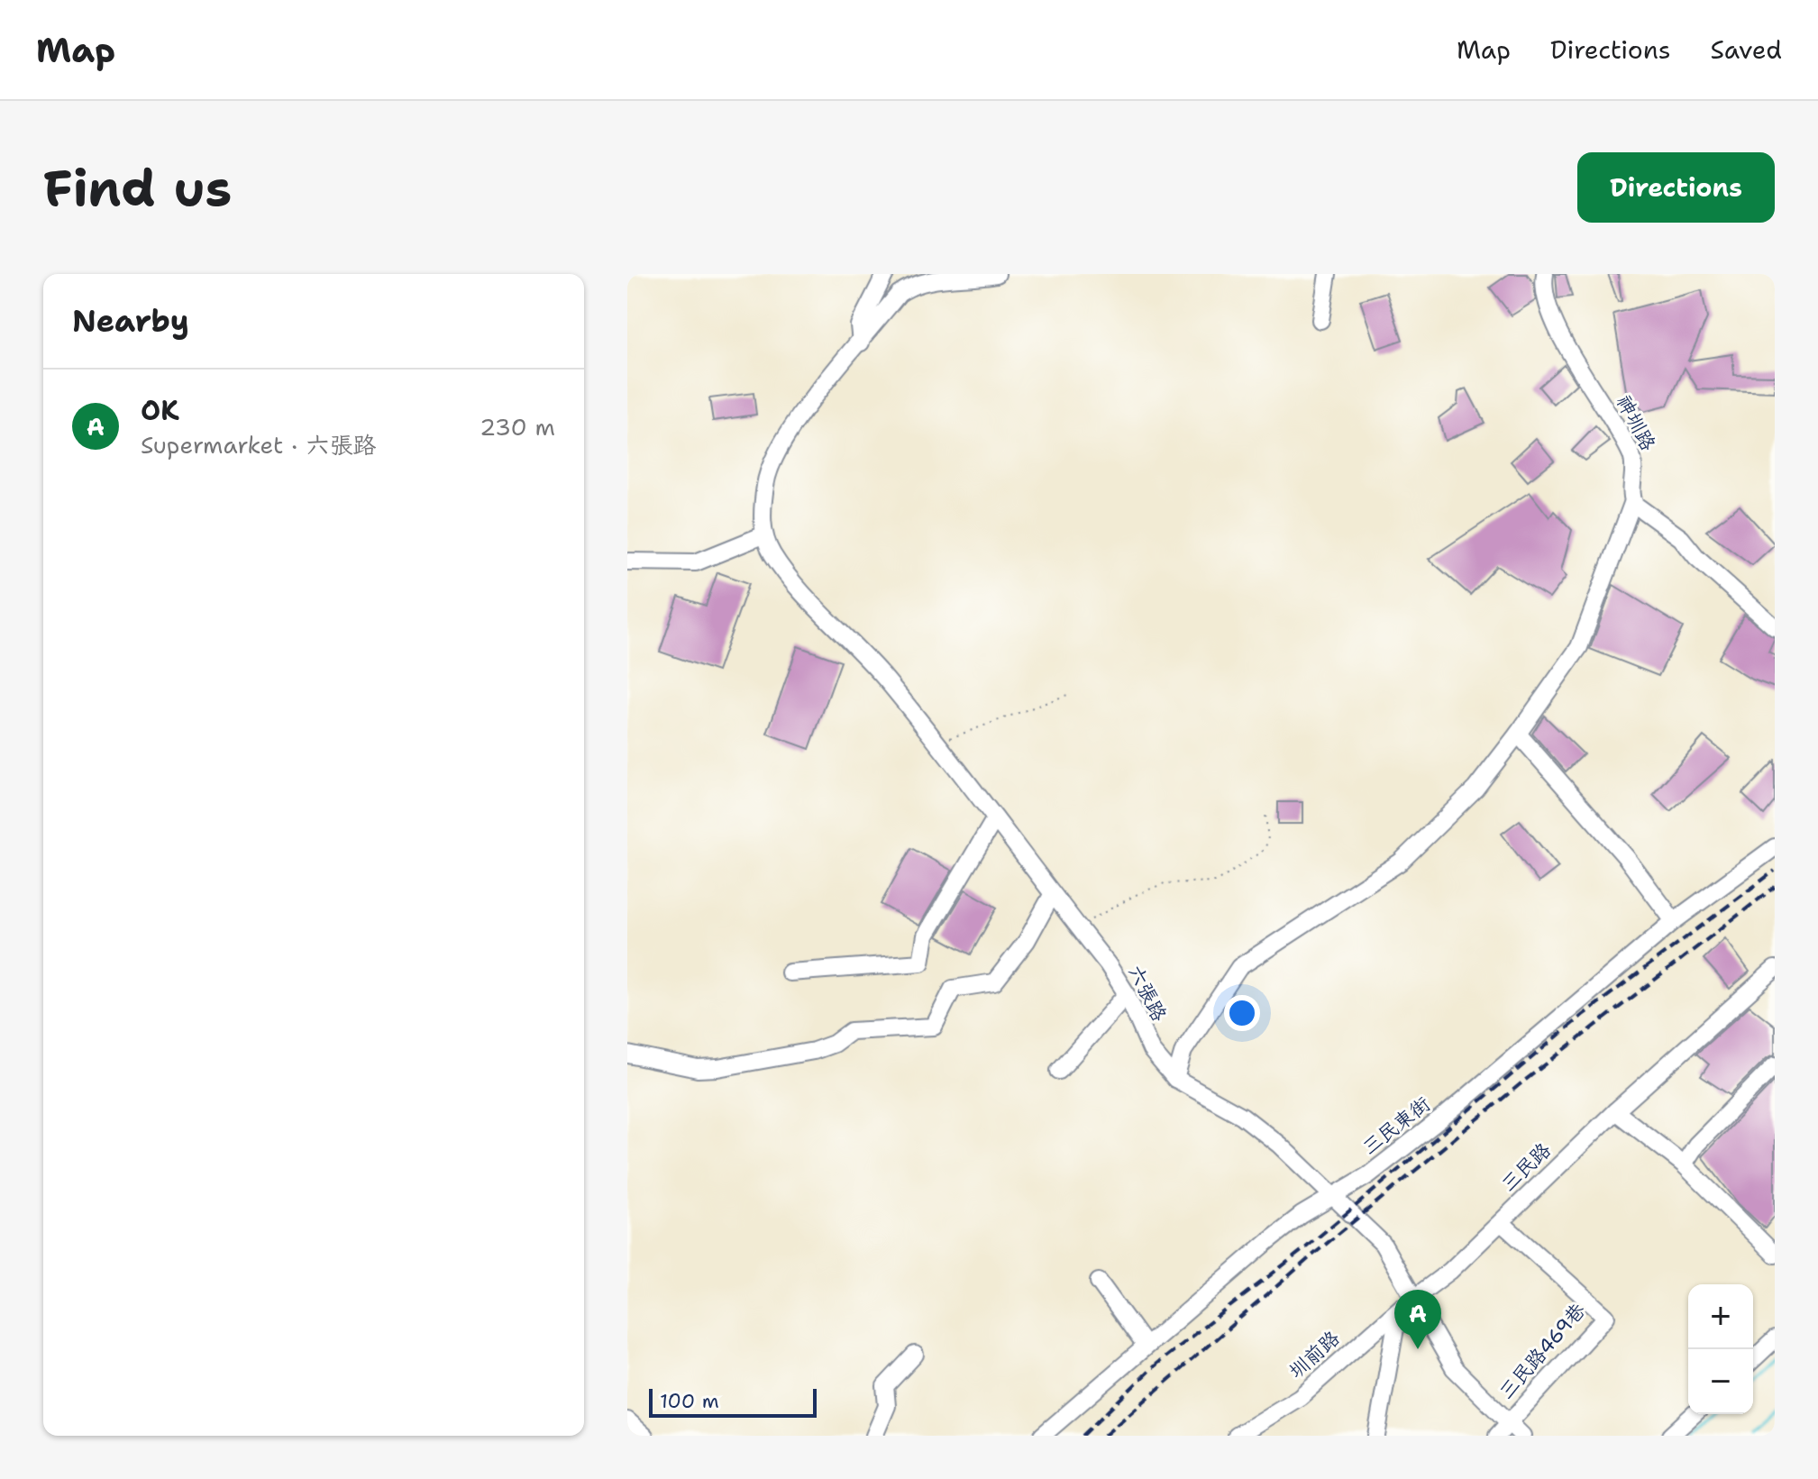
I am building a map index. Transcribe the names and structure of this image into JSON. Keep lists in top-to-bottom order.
{
  "streets": {
    "street": [
      "神圳路",
      "六張路",
      "三民東街",
      "三民路",
      "三民路469巷",
      "圳前路"
    ]
  },
  "crossings": [
    ["神圳路", "六張路"],
    ["六張路", "三民東街"],
    ["六張路", "三民路"],
    ["六張路", "三民路469巷"],
    ["六張路", "圳前路"],
    ["三民路", "三民路469巷"],
    ["三民路", "圳前路"]
  ],
  "scale_bar": "100 m",
  "page": {
    "header": "Map",
    "nav": ["Map", "Directions", "Saved"],
    "buttons": "Directions",
    "title": "Find us",
    "heading": "Nearby",
    "list": [
      {
        "mark": "A",
        "name": "OK",
        "note": "Supermarket · 六張路",
        "value": "230 m"
      }
    ],
    "map_buttons": ["+", "−"],
    "pins": "A",
    "scale": "100 m"
  }
}
